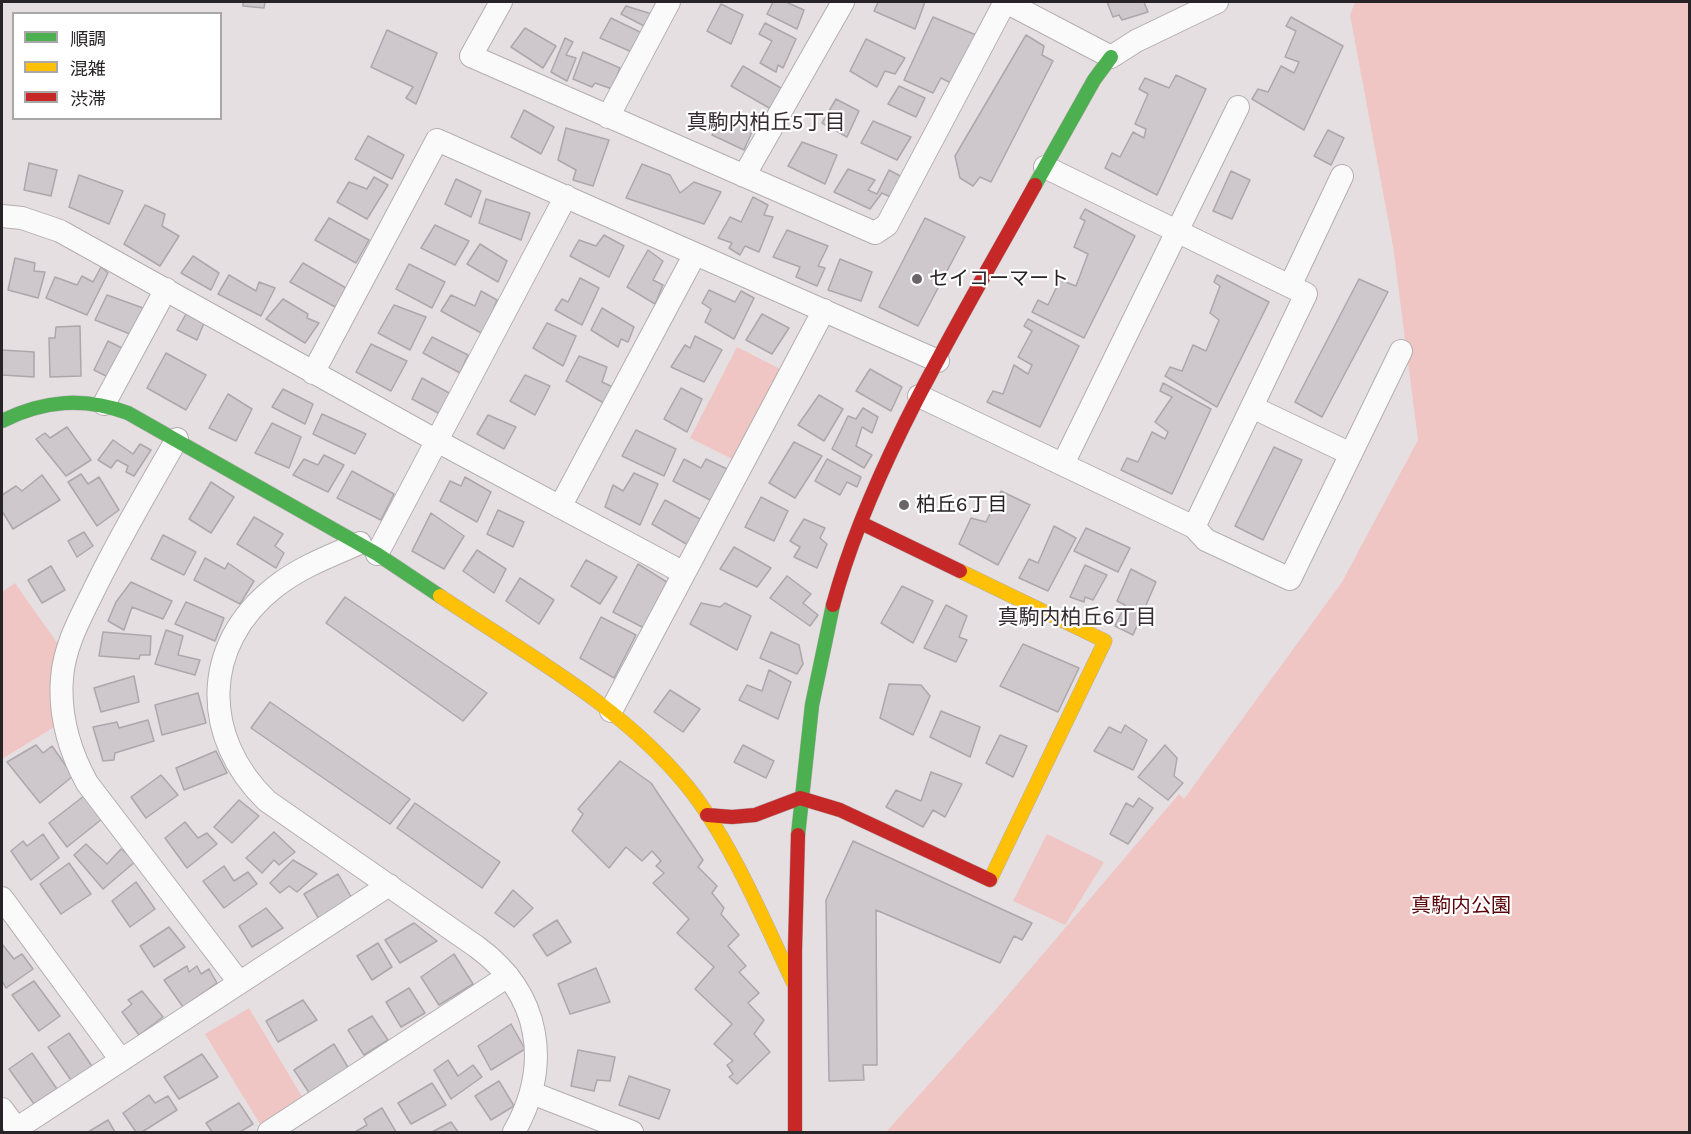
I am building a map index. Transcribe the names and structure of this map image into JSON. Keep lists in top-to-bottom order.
{
  "districts": ["真駒内柏丘5丁目", "真駒内柏丘6丁目"],
  "parks": ["真駒内公園"],
  "places": ["セイコーマート", "柏丘6丁目"],
  "legend": ["順調", "混雑", "渋滞"]
}
